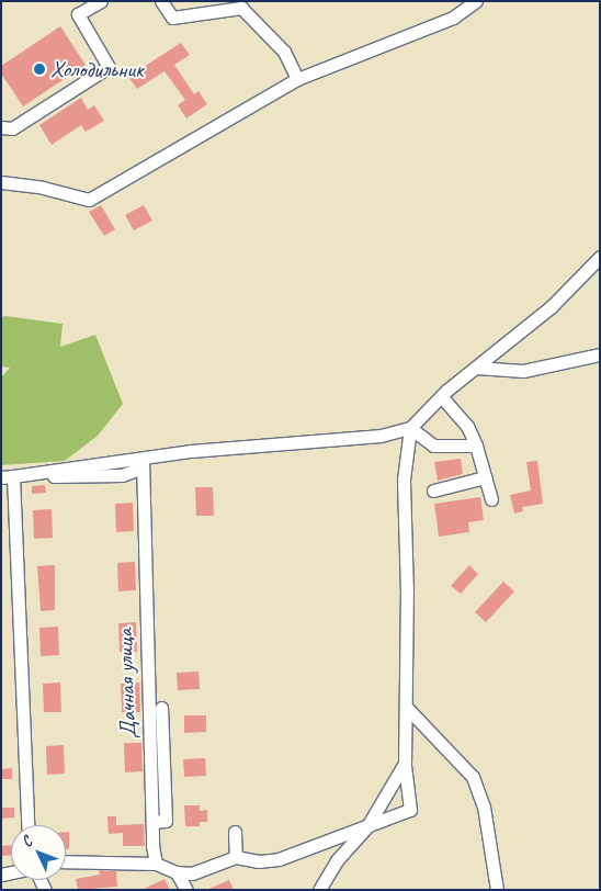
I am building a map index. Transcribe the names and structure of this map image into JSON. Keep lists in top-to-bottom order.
{
  "streets": {
    "street": ["Дачная улица"]
  },
  "places": ["Холодильник"],
  "north": "top left"
}
